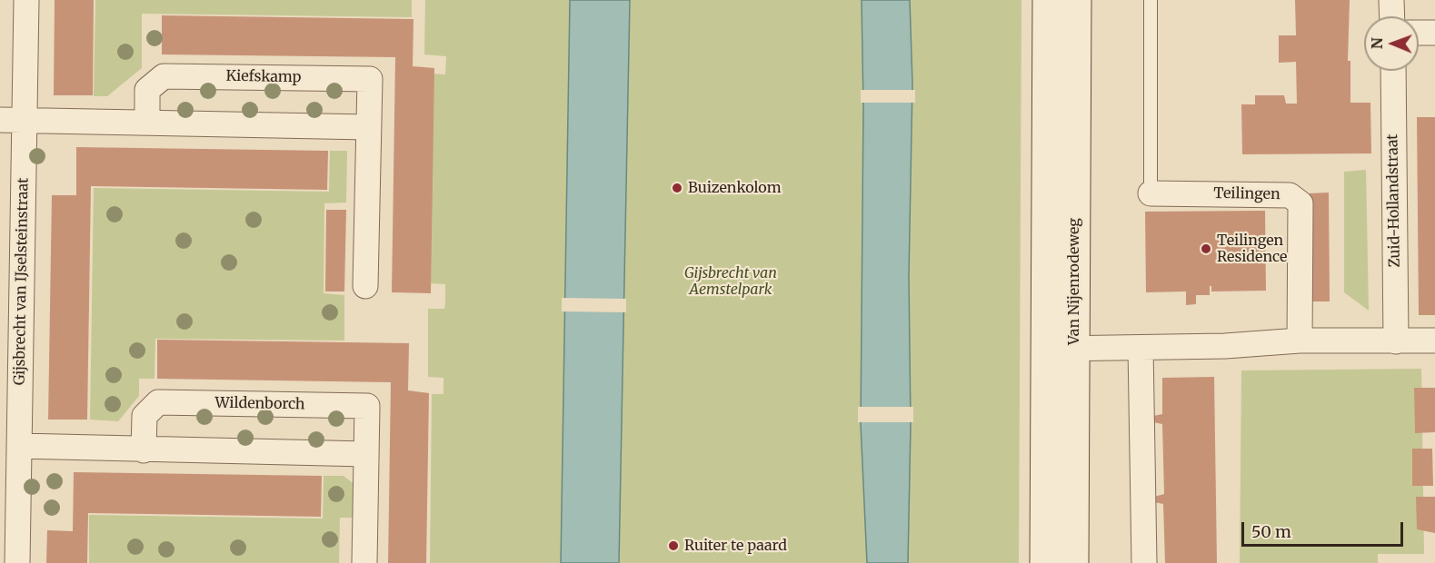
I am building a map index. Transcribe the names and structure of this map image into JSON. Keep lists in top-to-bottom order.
{
  "streets": {
    "main road": ["Van Nijenrodeweg"],
    "street": [
      "Kiefskamp",
      "Teilingen",
      "Zuid-Hollandstraat",
      "Gijsbrecht van IJselsteinstraat",
      "Wildenborch"
    ]
  },
  "parks": ["Gijsbrecht van Aemstelpark"],
  "places": ["Buizenkolom", "Teilingen Residence", "Ruiter te paard"],
  "scale_bar": "50 m",
  "north": "left"
}
